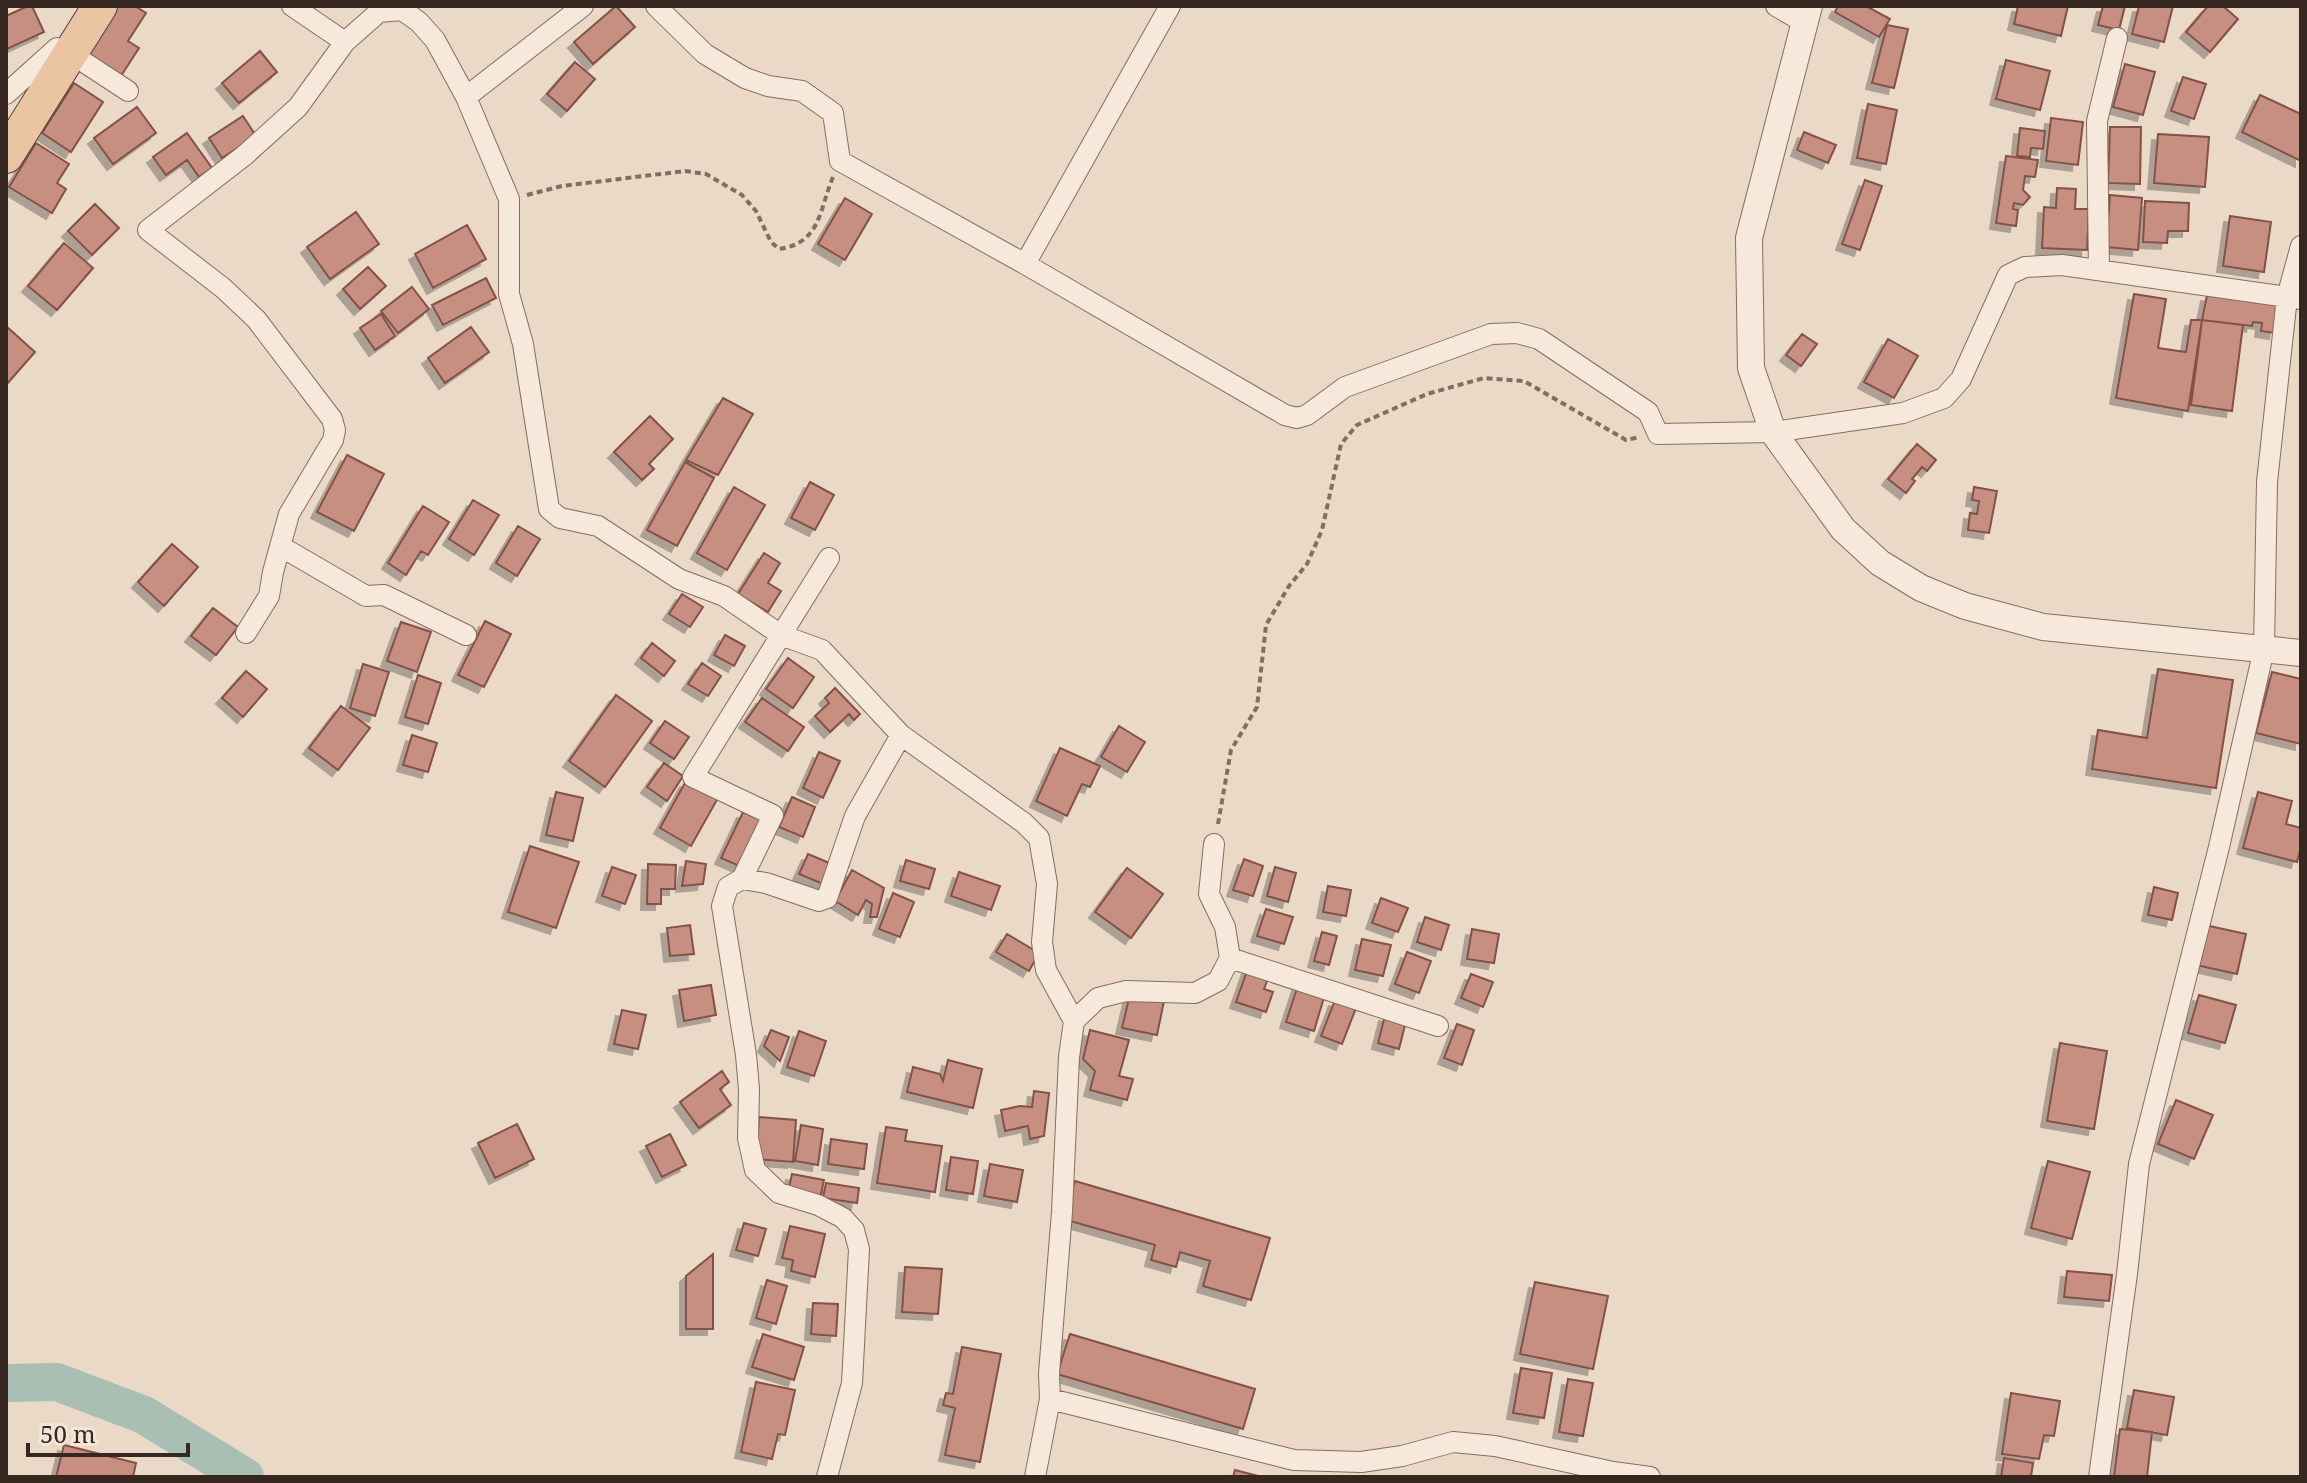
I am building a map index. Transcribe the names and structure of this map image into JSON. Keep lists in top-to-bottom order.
{
  "scale_bar": "50 m"
}
